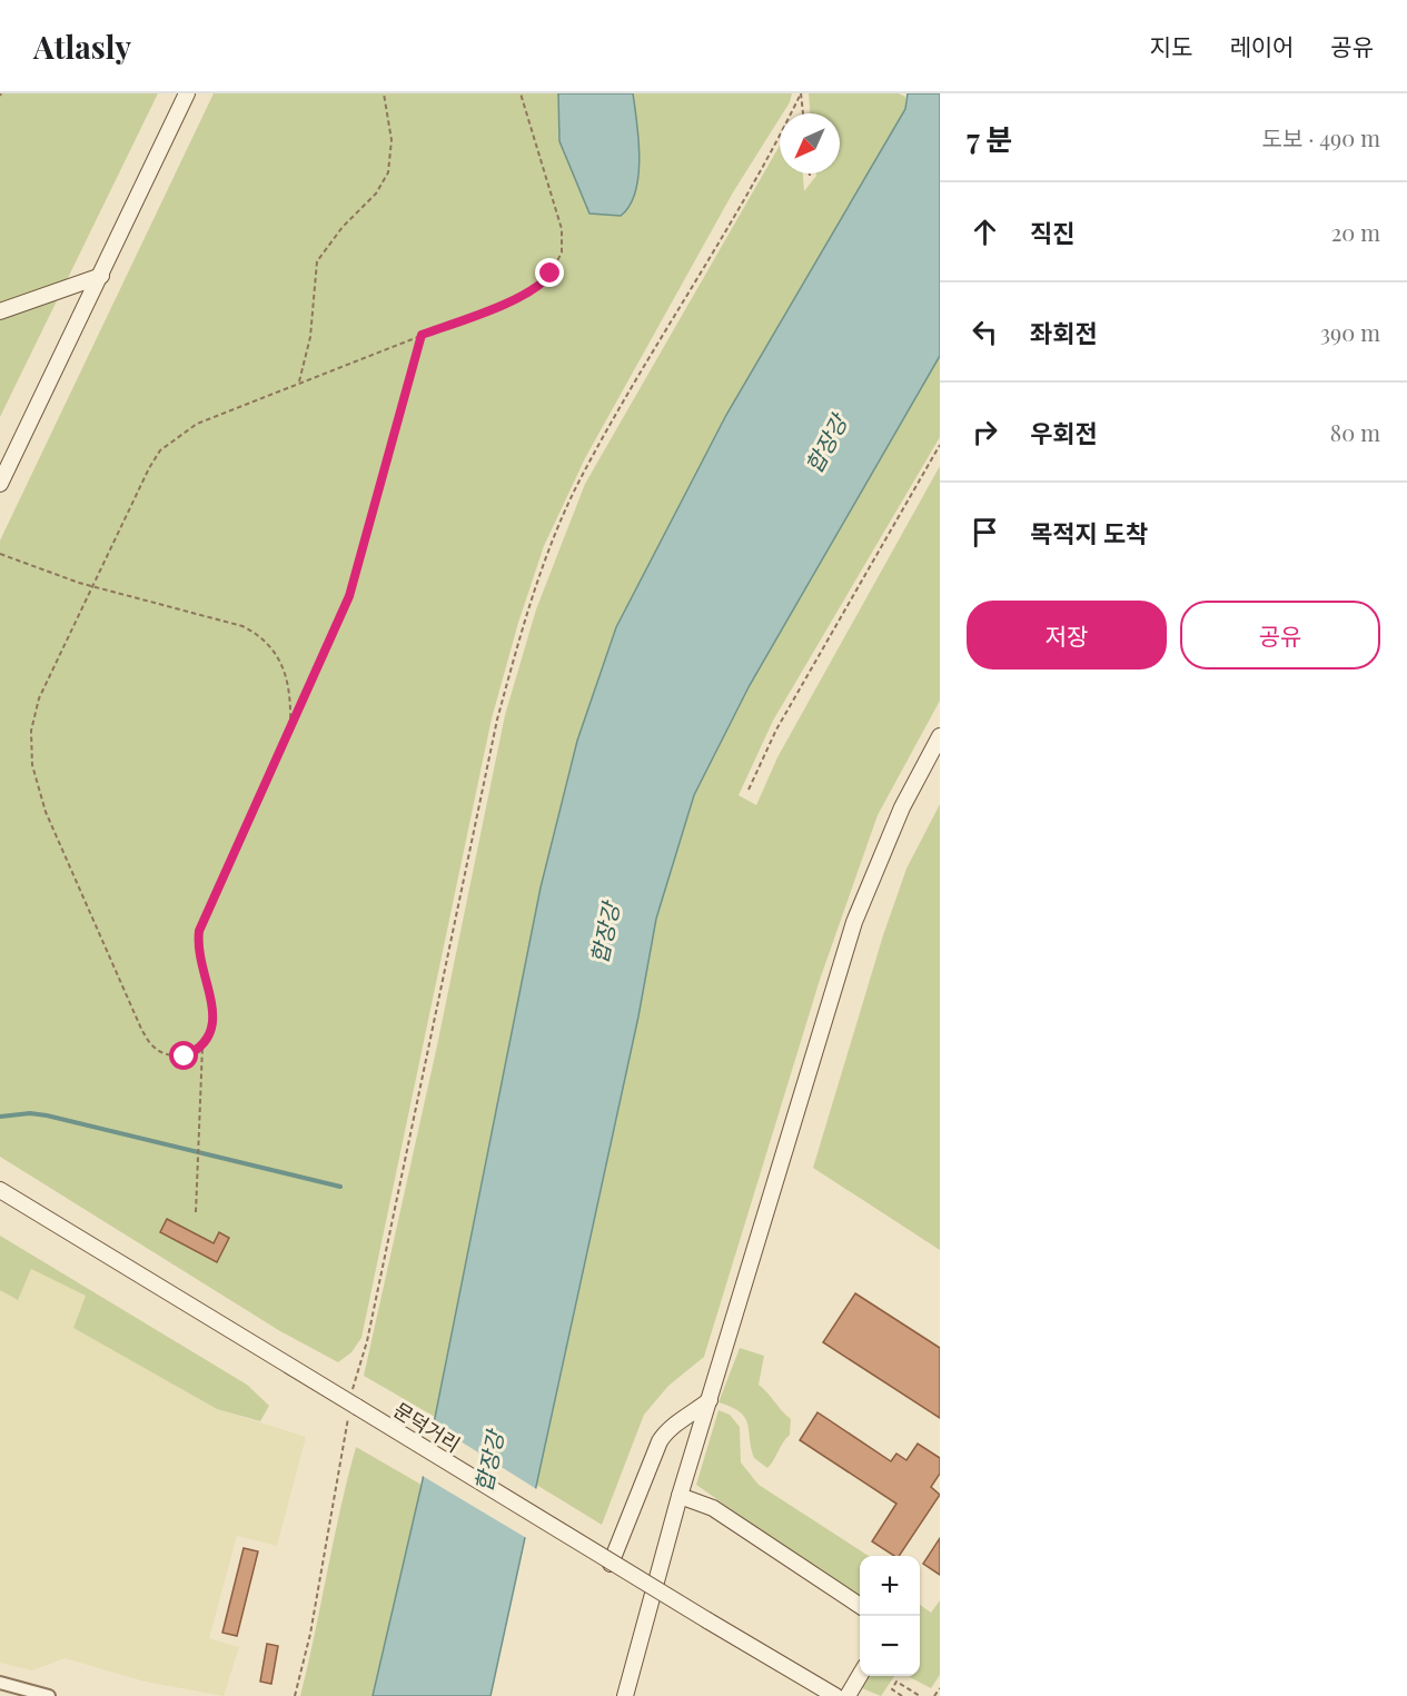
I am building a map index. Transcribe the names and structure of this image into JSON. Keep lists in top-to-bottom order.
{
  "streets": {
    "street": ["문덕거리"]
  },
  "water": ["합장강"],
  "north": "bottom left",
  "page": {
    "header": "Atlasly",
    "nav": ["지도", "레이어", "공유"],
    "heading": ["7 분", "도보 · 490 m"],
    "list": [
      ["직진", "20 m"],
      ["좌회전", "390 m"],
      ["우회전", "80 m"],
      "목적지 도착"
    ],
    "buttons": ["저장", "공유"],
    "map_buttons": ["+", "−"]
  }
}
